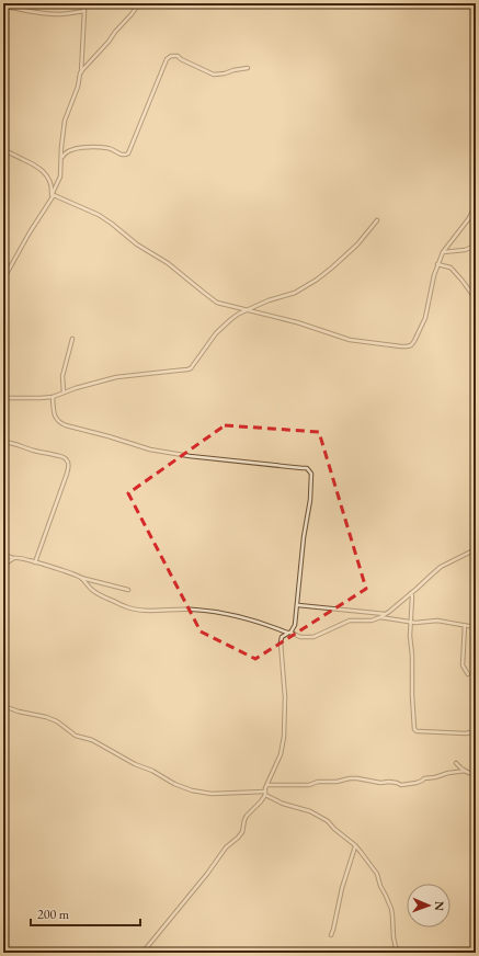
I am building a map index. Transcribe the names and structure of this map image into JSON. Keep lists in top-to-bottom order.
{
  "scale_bar": "200 m",
  "north": "right"
}
